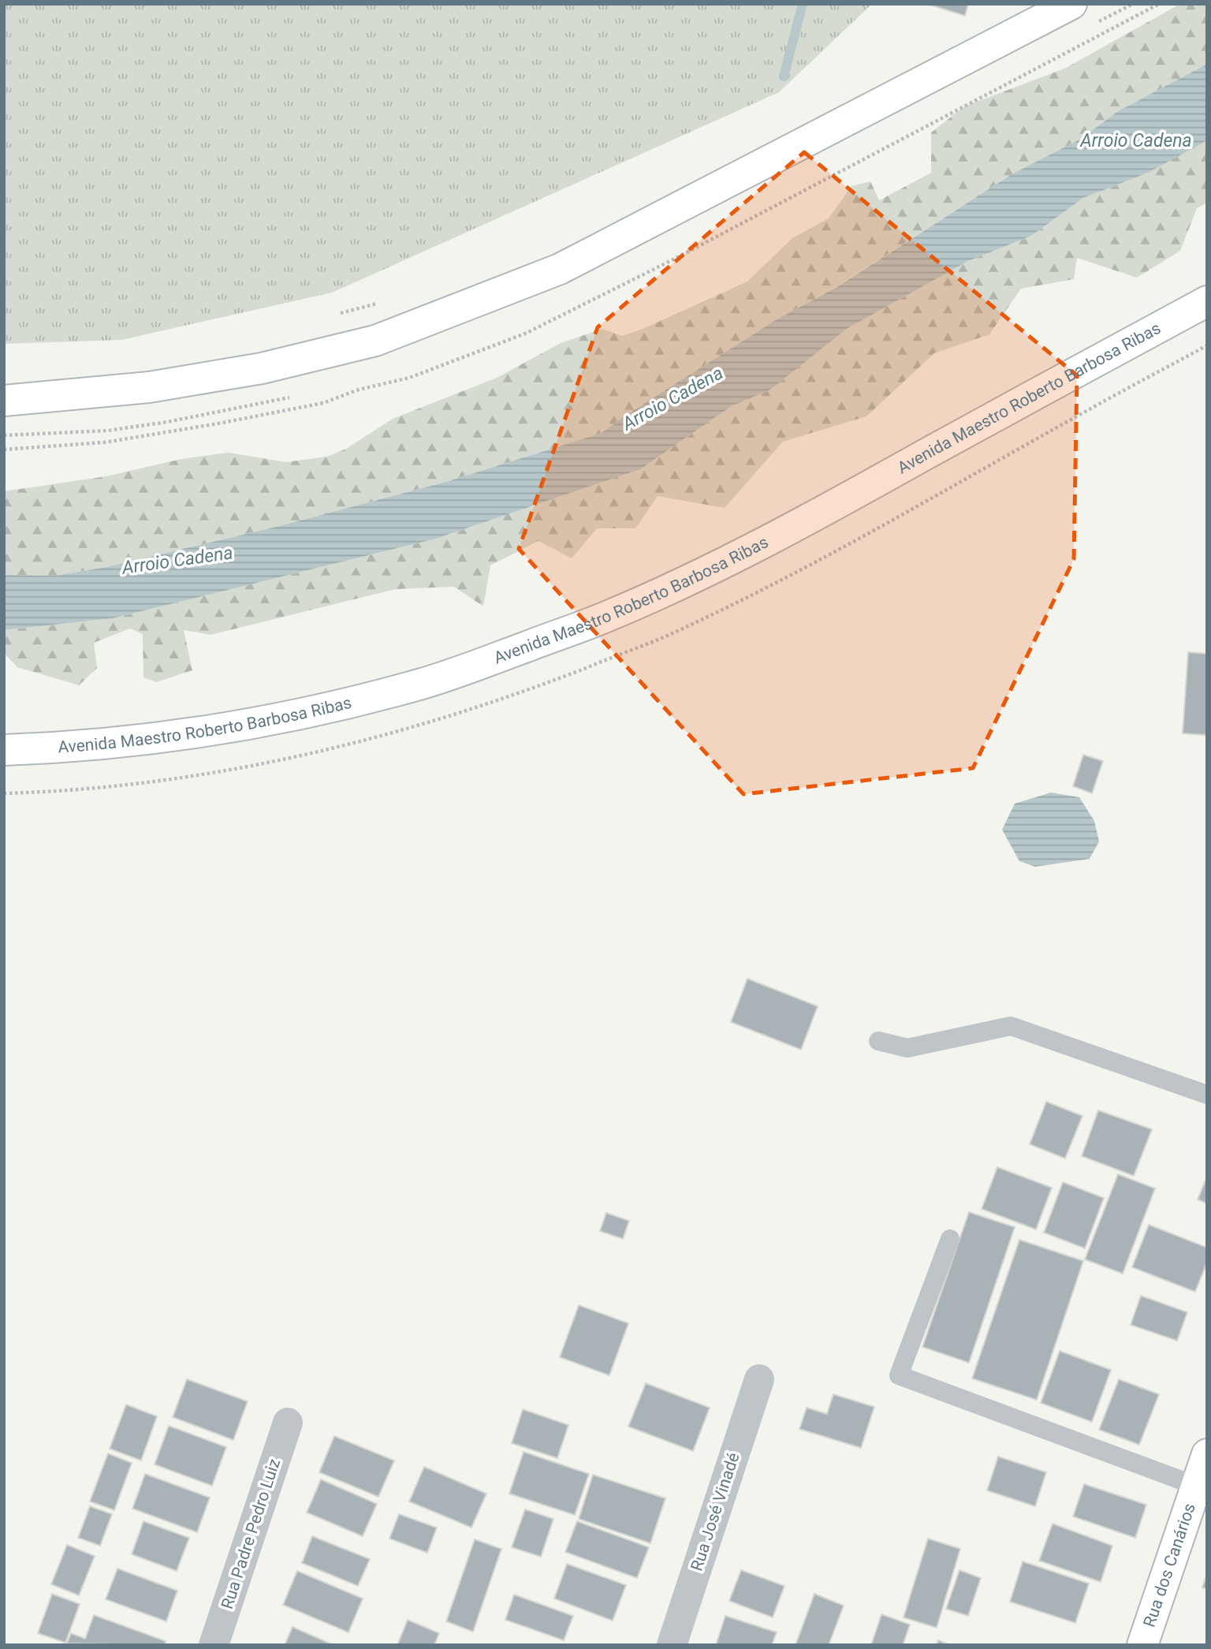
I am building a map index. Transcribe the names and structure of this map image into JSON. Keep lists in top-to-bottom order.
{
  "streets": {
    "main road": ["Avenida Maestro Roberto Barbosa Ribas", "Rua dos Canários"],
    "street": ["Rua José Vinadé", "Rua Padre Pedro Luiz"]
  },
  "water": ["Arroio Cadena"]
}
